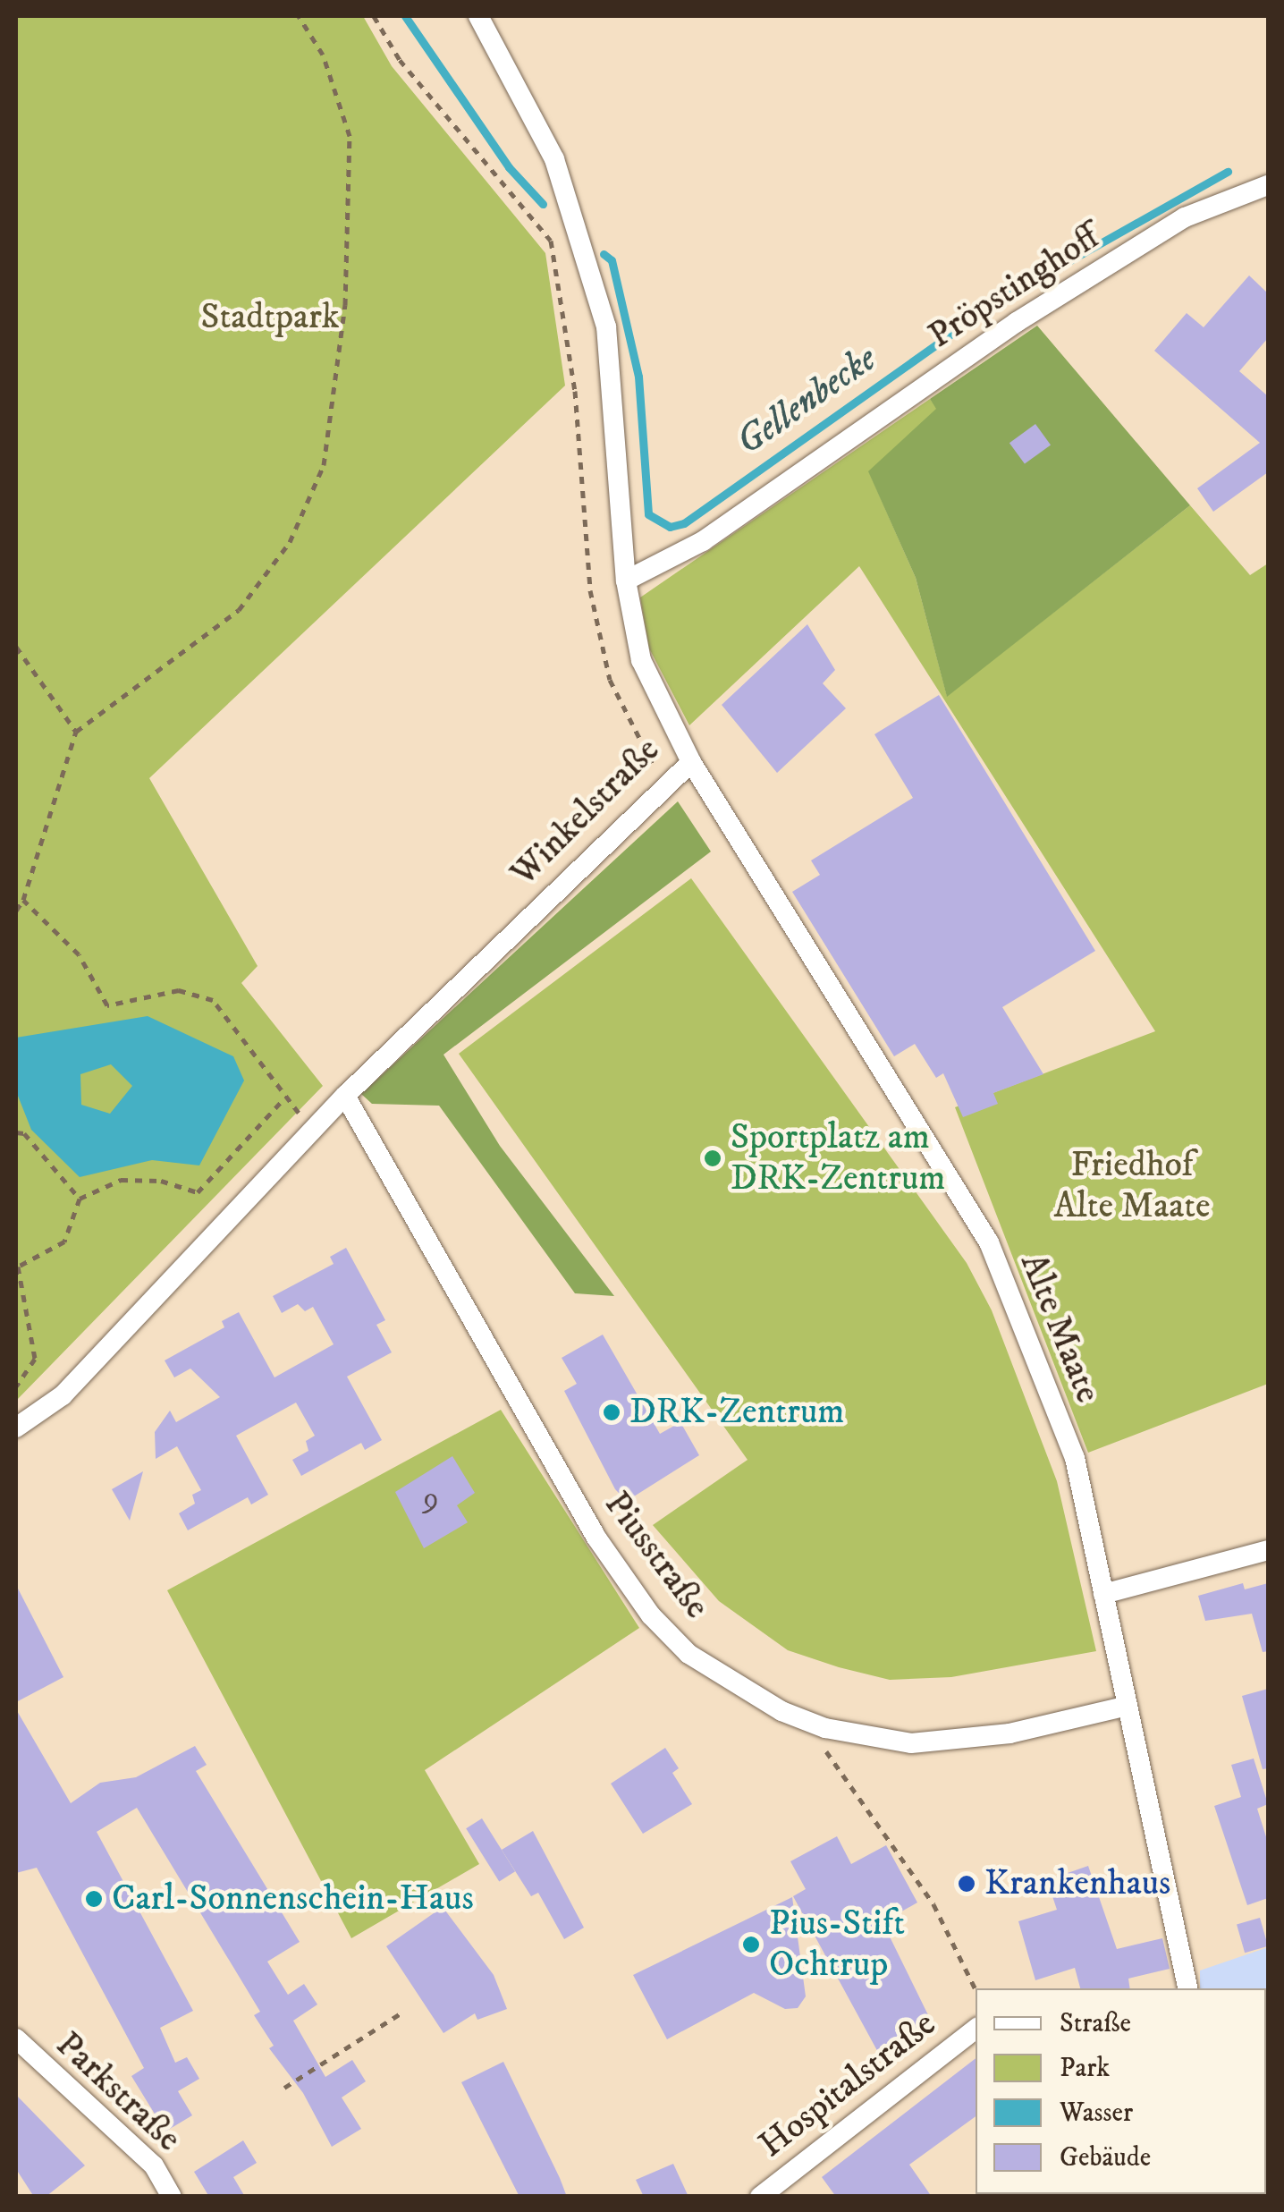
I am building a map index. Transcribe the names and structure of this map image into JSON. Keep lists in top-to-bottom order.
{
  "streets": {
    "street": [
      "Pröpstinghoff",
      "Winkelstraße",
      "Alte Maate",
      "Piusstraße",
      "Hospitalstraße",
      "Parkstraße"
    ]
  },
  "crossings": [
    ["Pröpstinghoff", "Winkelstraße"],
    ["Winkelstraße", "Alte Maate"],
    ["Winkelstraße", "Piusstraße"],
    ["Alte Maate", "Piusstraße"]
  ],
  "water": ["Gellenbecke"],
  "parks": ["Stadtpark", "Friedhof Alte Maate"],
  "places": [
    "Sportplatz am DRK-Zentrum",
    "DRK-Zentrum",
    "Krankenhaus",
    "Carl-Sonnenschein-Haus",
    "Pius-Stift Ochtrup"
  ],
  "house_numbers": ["9"],
  "legend": [
    "Straße",
    "Park",
    "Wasser",
    "Gebäude"
  ]
}
